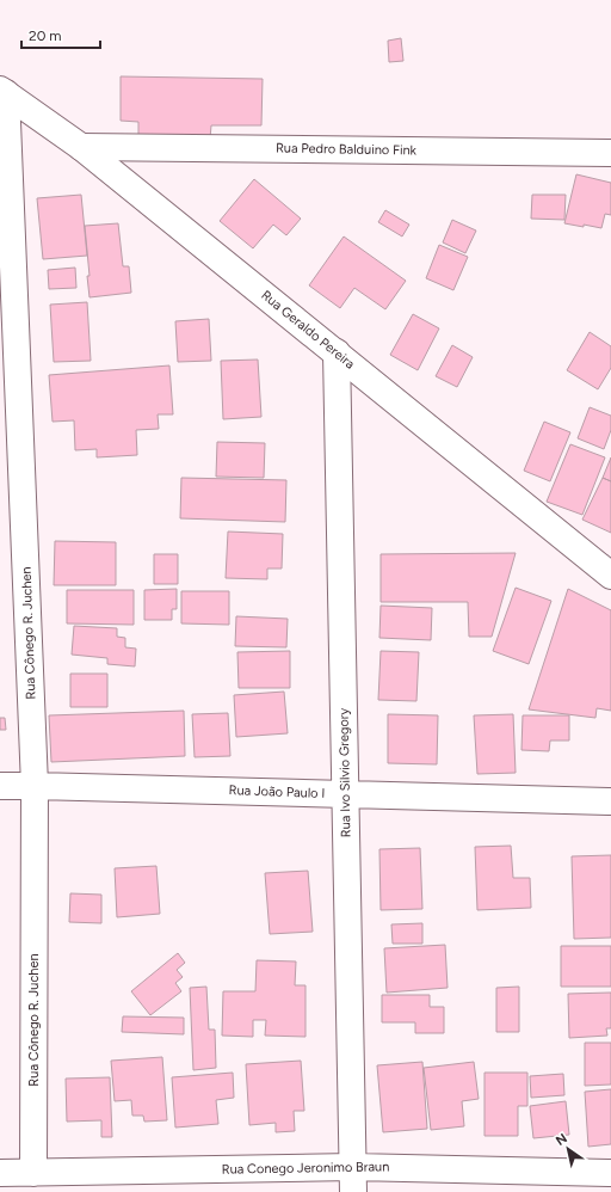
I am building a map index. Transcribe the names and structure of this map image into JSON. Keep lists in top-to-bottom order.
{
  "streets": {
    "street": [
      "Rua Pedro Balduino Fink",
      "Rua Geraldo Pereira",
      "Rua Cônego R. Juchen",
      "Rua Ivo Silvio Gregory",
      "Rua João Paulo I",
      "Rua Conego Jeronimo Braun"
    ]
  },
  "crossings": [
    ["Rua Pedro Balduino Fink", "Rua Geraldo Pereira"],
    ["Rua Geraldo Pereira", "Rua Cônego R. Juchen"],
    ["Rua Geraldo Pereira", "Rua Ivo Silvio Gregory"],
    ["Rua Cônego R. Juchen", "Rua João Paulo I"],
    ["Rua Cônego R. Juchen", "Rua Conego Jeronimo Braun"],
    ["Rua Ivo Silvio Gregory", "Rua João Paulo I"],
    ["Rua Ivo Silvio Gregory", "Rua Conego Jeronimo Braun"]
  ],
  "scale_bar": "20 m",
  "north": "top left"
}
